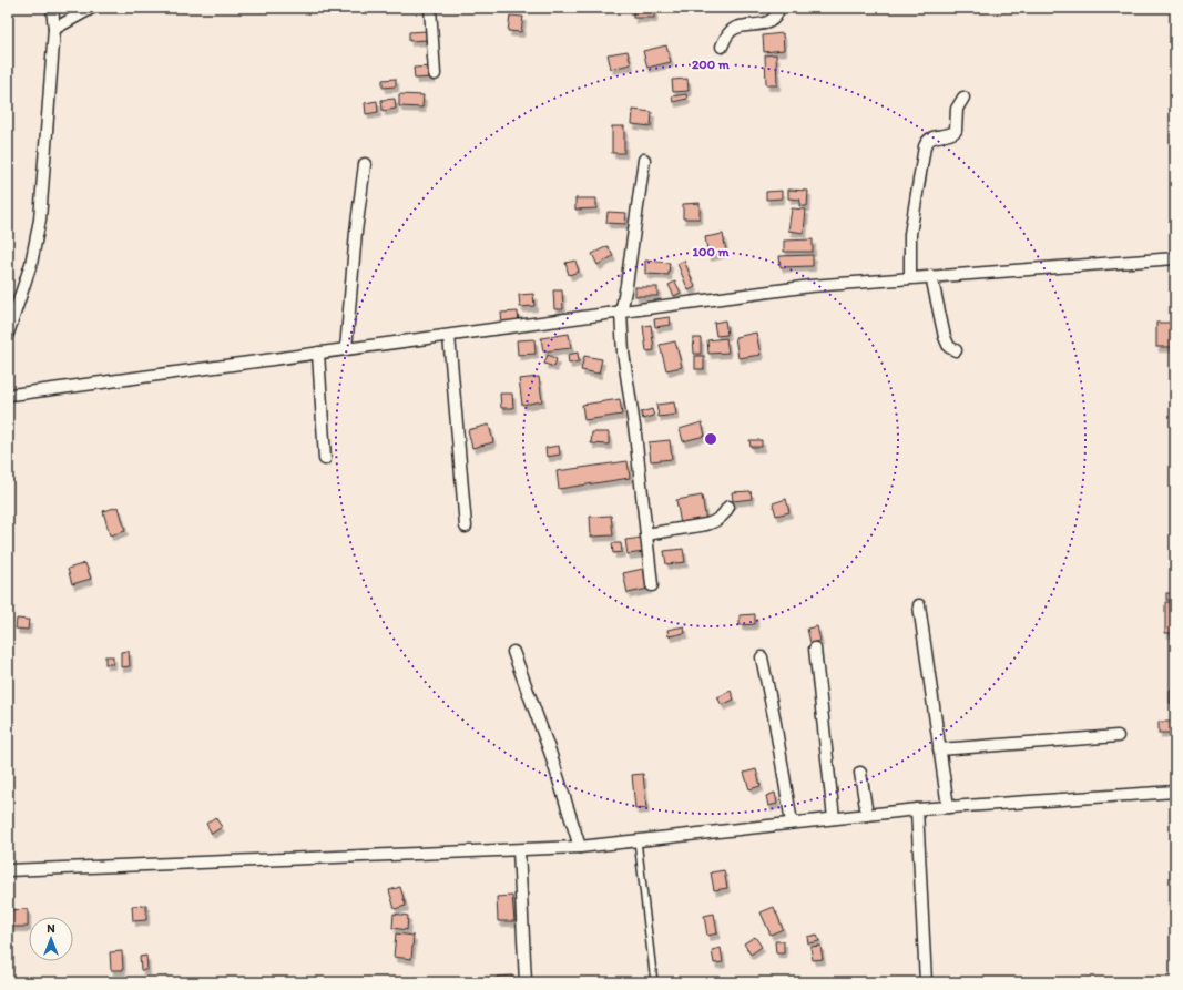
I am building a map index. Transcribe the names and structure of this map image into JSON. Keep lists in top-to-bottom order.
{
  "north": "top",
  "rings": ["200 m", "100 m"]
}
